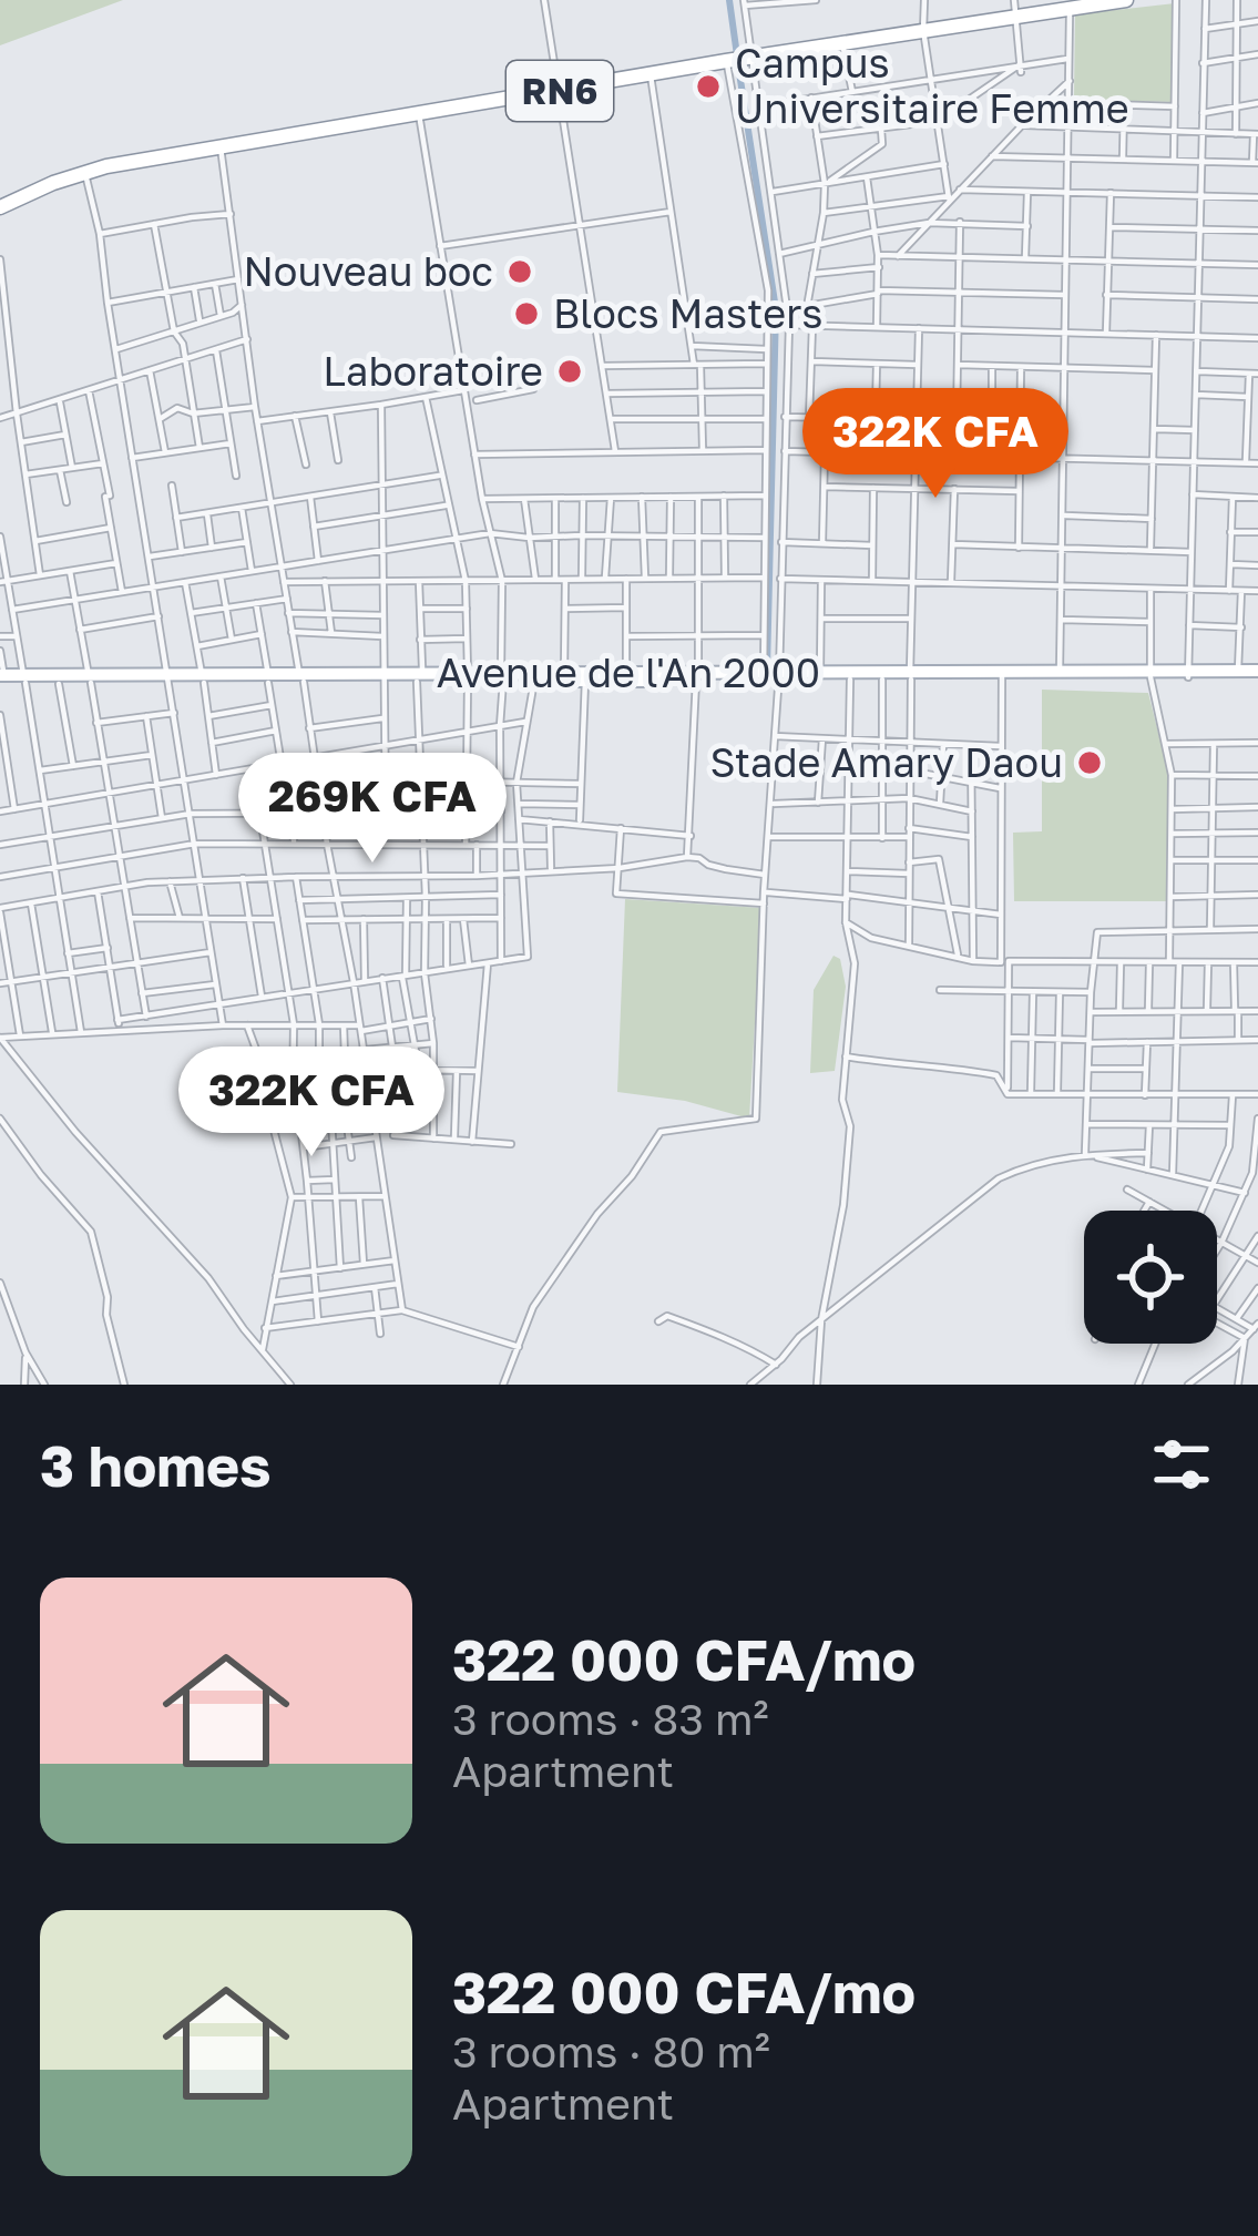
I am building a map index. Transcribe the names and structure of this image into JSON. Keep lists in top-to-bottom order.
{
  "streets": {
    "highway": ["RN6"],
    "main road": ["Avenue de l'An 2000"]
  },
  "places": [
    "Campus Universitaire Femme",
    "Nouveau boc",
    "Blocs Masters",
    "Laboratoire",
    "Stade Amary Daou"
  ],
  "page": {
    "price": ["322K CFA", "269K CFA", "322K CFA"],
    "heading": "3 homes",
    "list": [
      {
        "name": "322 000 CFA/mo",
        "note": "3 rooms · 83 m² · Apartment"
      },
      {
        "name": "322 000 CFA/mo",
        "note": "3 rooms · 80 m² · Apartment"
      }
    ]
  }
}
